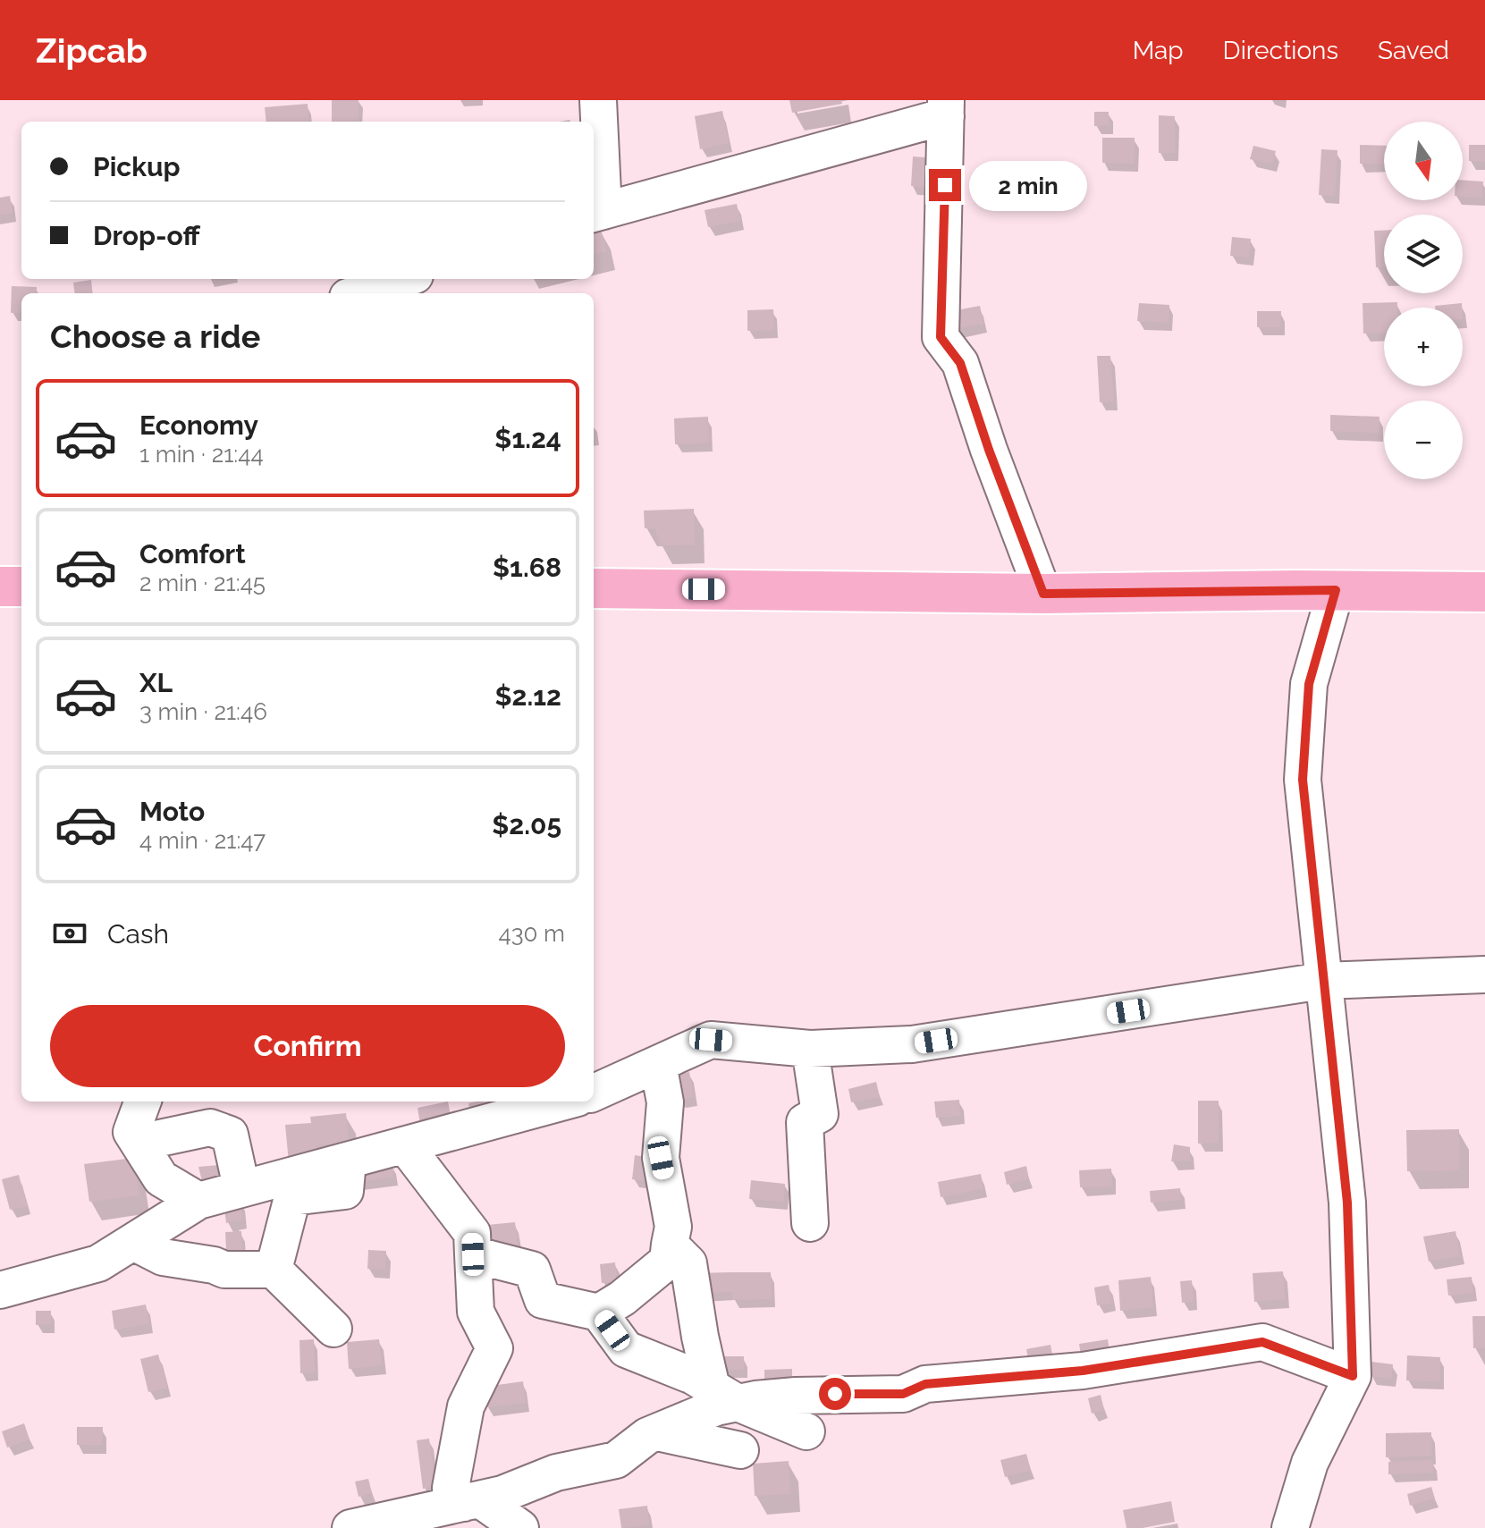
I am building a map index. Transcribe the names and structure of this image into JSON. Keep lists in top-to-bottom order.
{
  "north": "bottom",
  "page": {
    "header": "Zipcab",
    "nav": ["Map", "Directions", "Saved"],
    "map_buttons": ["+", "−"],
    "banner": ["Pickup", "Drop-off"],
    "bubble": "2 min",
    "heading": "Choose a ride",
    "list": [
      {
        "name": "Economy",
        "note": "1 min · 21:44",
        "value": "$1.24"
      },
      {
        "name": "Comfort",
        "note": "2 min · 21:45",
        "value": "$1.68"
      },
      {
        "name": "XL",
        "note": "3 min · 21:46",
        "value": "$2.12"
      },
      {
        "name": "Moto",
        "note": "4 min · 21:47",
        "value": "$2.05"
      }
    ],
    "pay": ["Cash", "430 m"],
    "buttons": "Confirm"
  }
}
